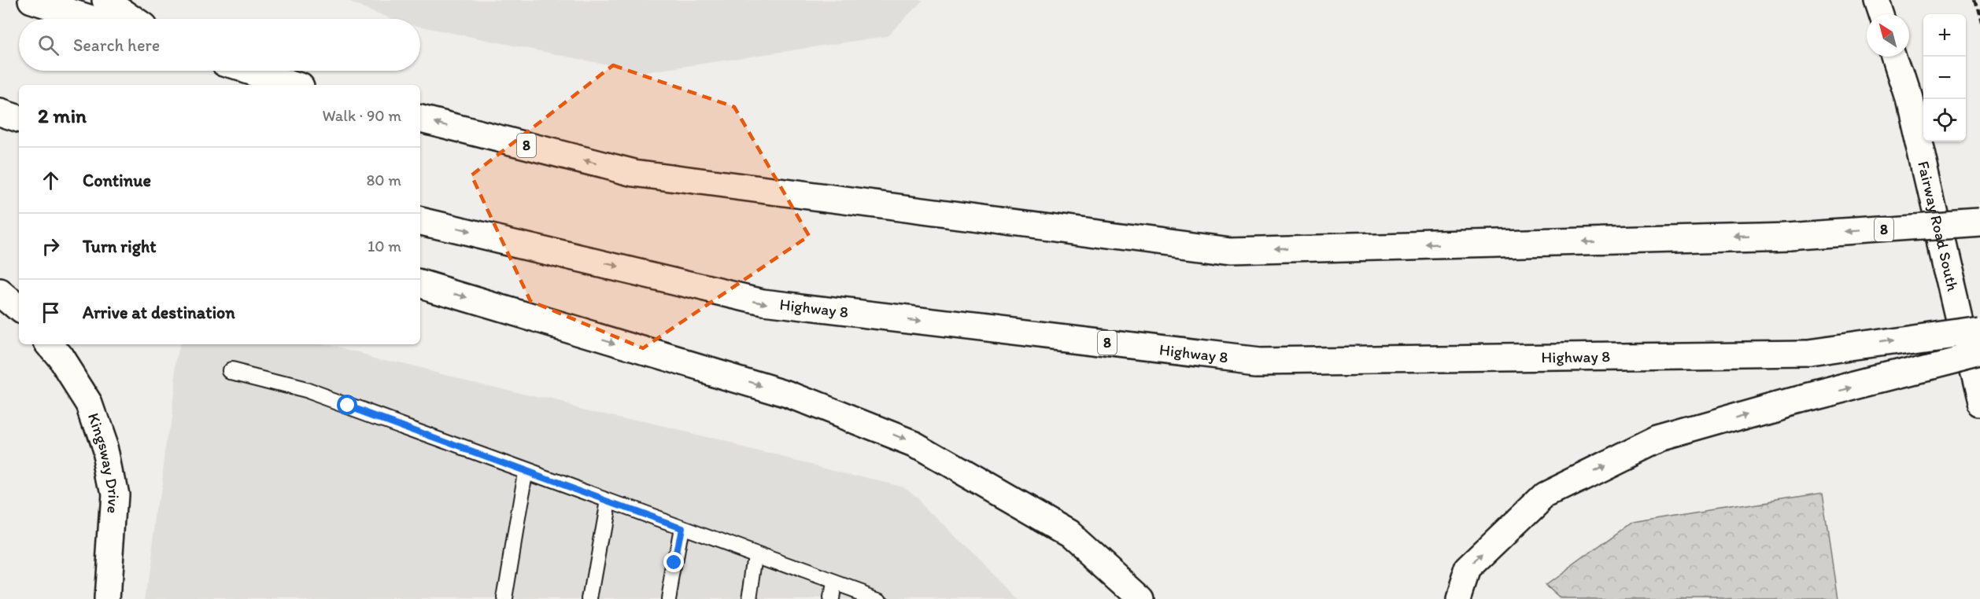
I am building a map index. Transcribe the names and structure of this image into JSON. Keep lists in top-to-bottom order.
{
  "streets": {
    "main road": [
      "8",
      "Fairway Road South",
      "Highway 8",
      "Kingsway Drive"
    ]
  },
  "north": "top left",
  "page": {
    "map_buttons": ["+", "−"],
    "search": "Search here",
    "heading": ["2 min", "Walk · 90 m"],
    "list": [
      ["Continue", "80 m"],
      ["Turn right", "10 m"],
      "Arrive at destination"
    ]
  }
}
